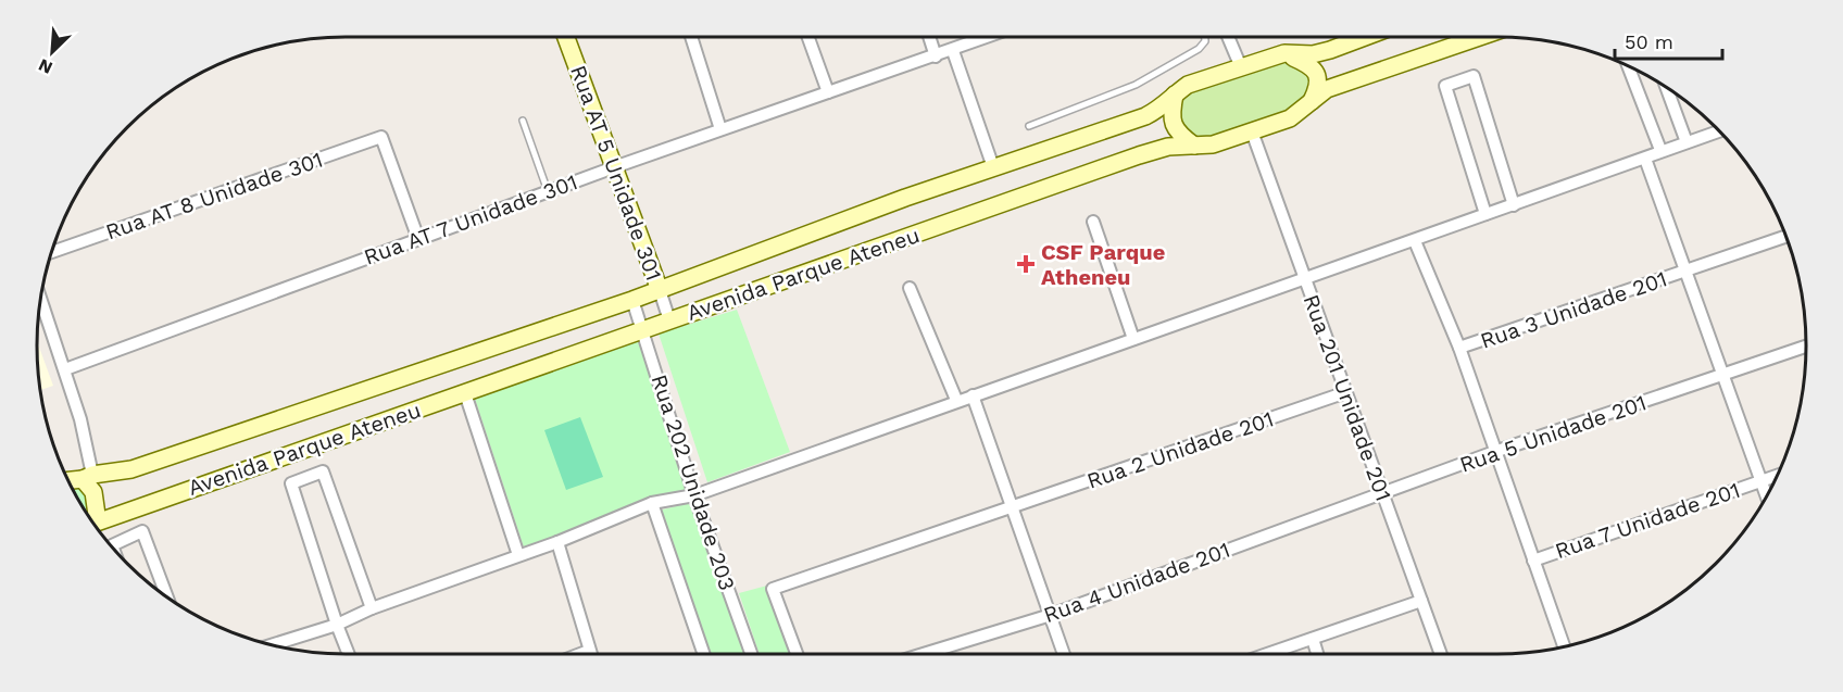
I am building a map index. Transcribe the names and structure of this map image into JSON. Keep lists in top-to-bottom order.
{
  "streets": {
    "street": [
      "Rua AT 5 Unidade 301",
      "Rua AT 8 Unidade 301",
      "Rua AT 7 Unidade 301",
      "Avenida Parque Ateneu",
      "Rua 3 Unidade 201",
      "Rua 201 Unidade 201",
      "Rua 5 Unidade 201",
      "Rua 2 Unidade 201",
      "Rua 202 Unidade 203",
      "Rua 7 Unidade 201",
      "Rua 4 Unidade 201"
    ]
  },
  "crossings": [
    ["Rua AT 5 Unidade 301", "Rua AT 7 Unidade 301"],
    ["Rua AT 5 Unidade 301", "Avenida Parque Ateneu"],
    ["Rua AT 8 Unidade 301", "Rua AT 7 Unidade 301"],
    ["Avenida Parque Ateneu", "Rua 201 Unidade 201"],
    ["Avenida Parque Ateneu", "Rua 202 Unidade 203"],
    ["Rua 201 Unidade 201", "Rua 5 Unidade 201"],
    ["Rua 201 Unidade 201", "Rua 2 Unidade 201"],
    ["Rua 201 Unidade 201", "Rua 4 Unidade 201"],
    ["Rua 5 Unidade 201", "Rua 7 Unidade 201"],
    ["Rua 5 Unidade 201", "Rua 4 Unidade 201"]
  ],
  "places": {
    "health": ["CSF Parque Atheneu"]
  },
  "scale_bar": "50 m",
  "north": "bottom left"
}
